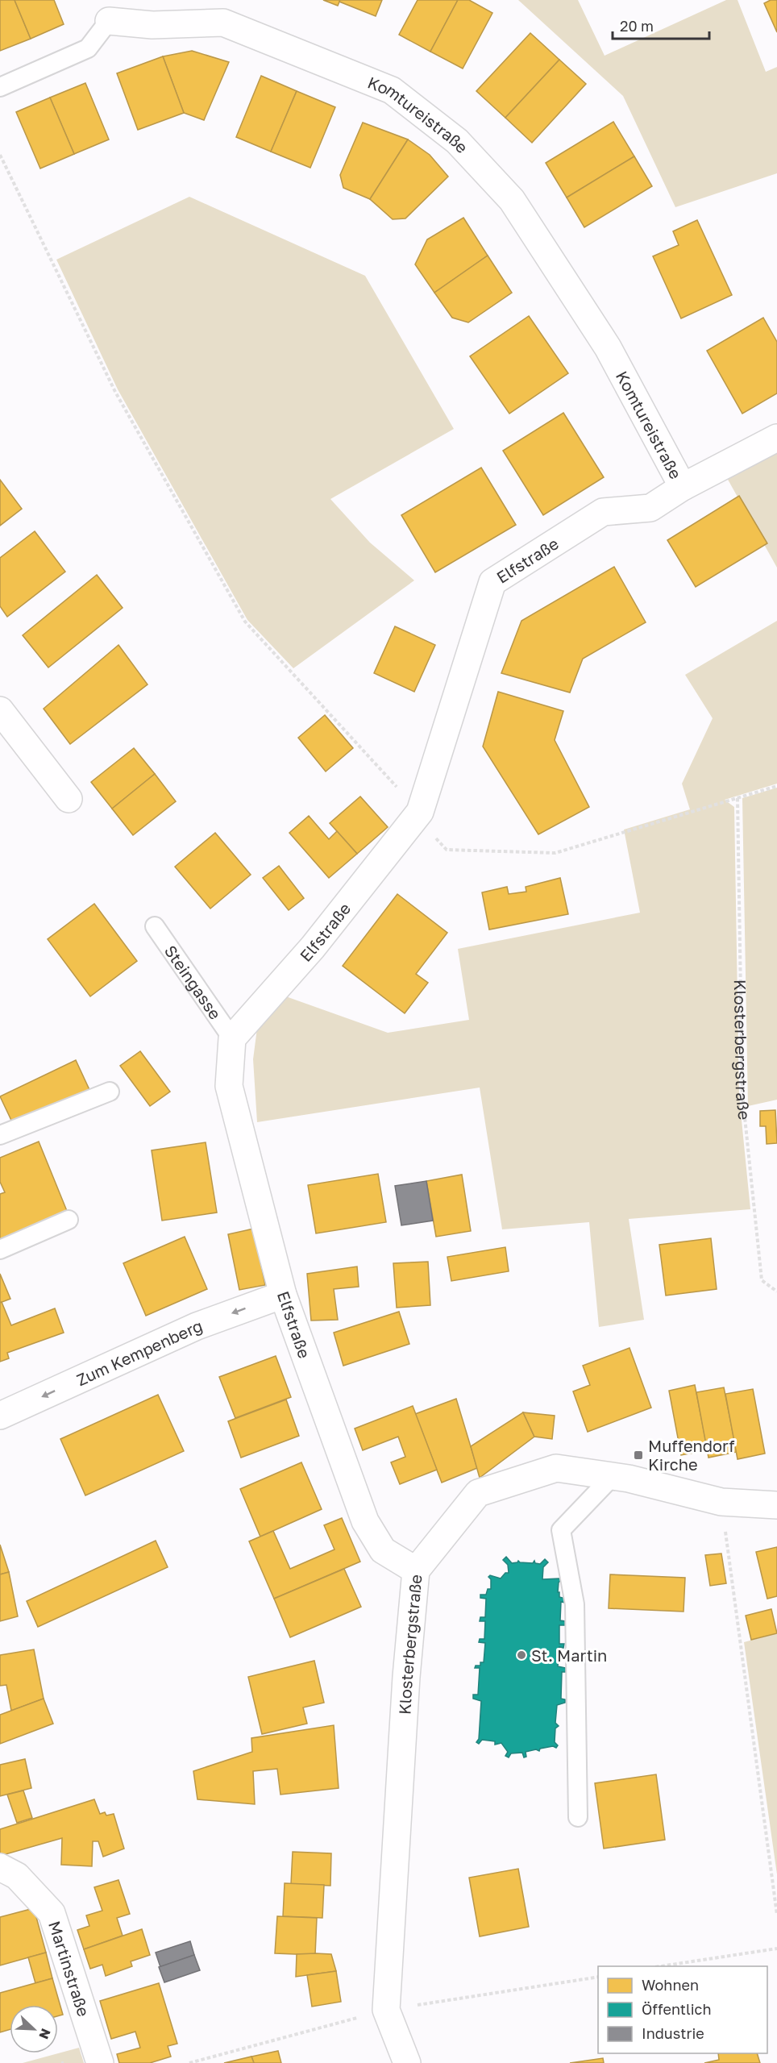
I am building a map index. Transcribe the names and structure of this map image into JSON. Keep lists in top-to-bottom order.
{
  "streets": {
    "street": [
      "Komtureistraße",
      "Elfstraße",
      "Klosterbergstraße",
      "Zum Kempenberg",
      "Martinstraße"
    ],
    "lane": ["Steingasse"]
  },
  "crossings": [
    ["Komtureistraße", "Elfstraße"],
    ["Elfstraße", "Steingasse"],
    ["Elfstraße", "Klosterbergstraße"],
    ["Elfstraße", "Zum Kempenberg"]
  ],
  "one_way": ["Zum Kempenberg"],
  "places": {
    "transit": ["Muffendorf Kirche"],
    "other": ["St. Martin"]
  },
  "legend": ["Wohnen", "Öffentlich", "Industrie"],
  "scale_bar": "20 m",
  "north": "bottom right"
}
